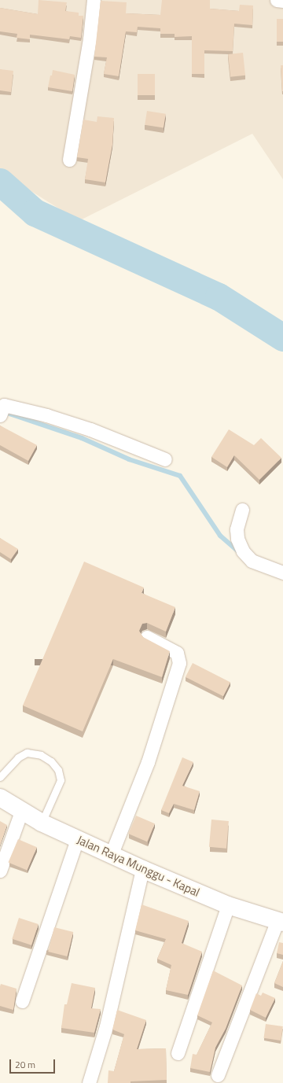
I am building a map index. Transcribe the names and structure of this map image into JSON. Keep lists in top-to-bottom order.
{
  "streets": {
    "street": ["Jalan Raya Munggu - Kapal"]
  },
  "scale_bar": "20 m"
}
